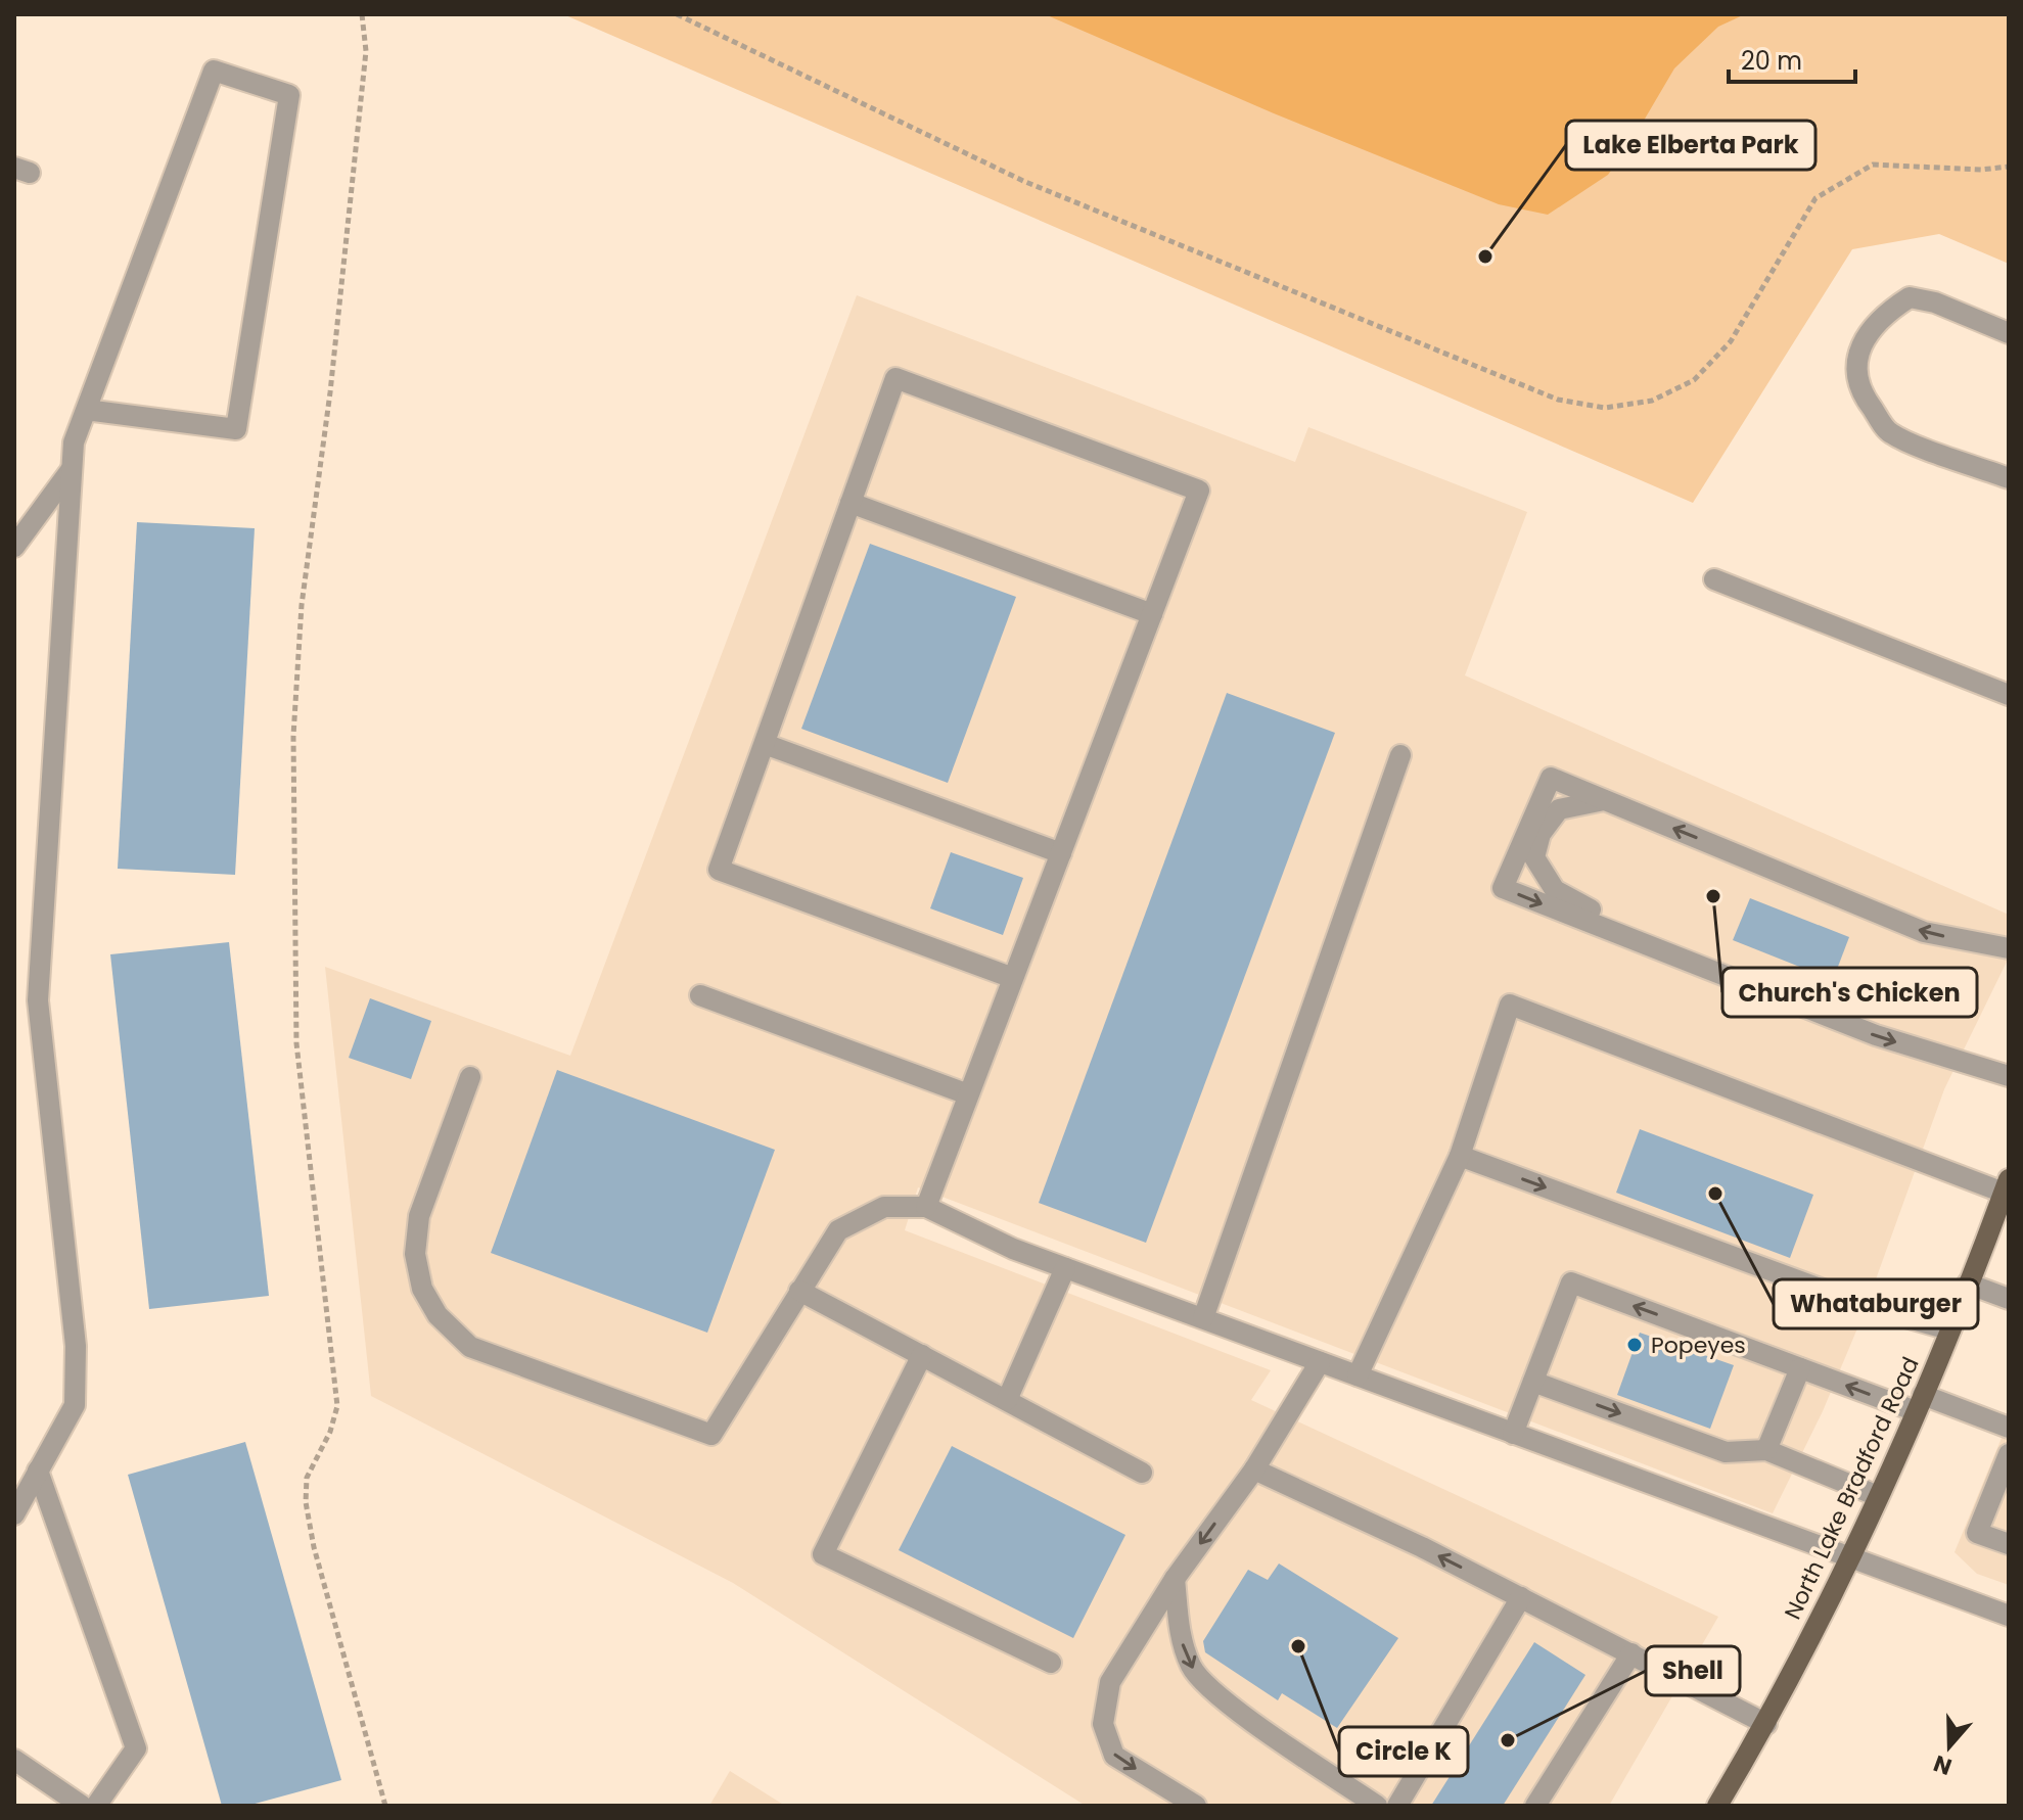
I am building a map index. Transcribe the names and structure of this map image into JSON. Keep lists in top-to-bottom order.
{
  "streets": {
    "main road": ["North Lake Bradford Road"]
  },
  "places": [
    "Lake Elberta Park",
    "Church's Chicken",
    "Whataburger",
    "Popeyes",
    "Circle K",
    "Shell"
  ],
  "scale_bar": "20 m",
  "north": "bottom"
}
